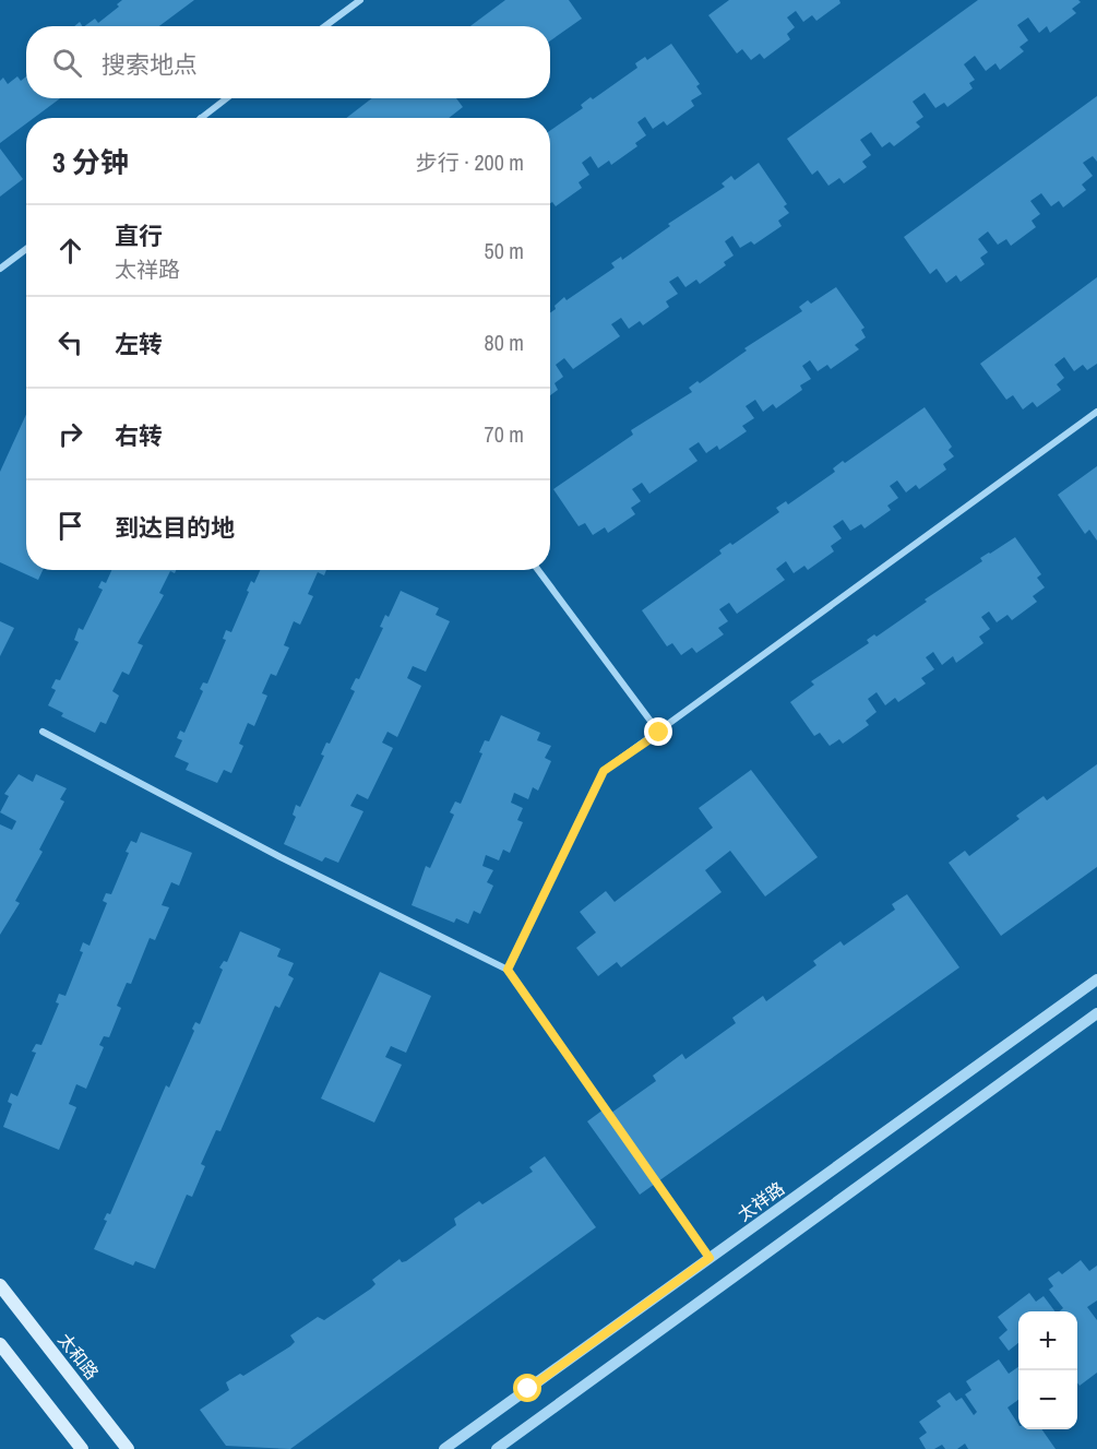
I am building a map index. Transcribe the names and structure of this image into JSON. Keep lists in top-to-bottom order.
{
  "streets": {
    "main road": ["太和路"],
    "street": ["太祥路"]
  },
  "page": {
    "search": "搜索地点",
    "heading": ["3 分钟", "步行 · 200 m"],
    "list": [
      ["直行", "太祥路", "50 m"],
      ["左转", "80 m"],
      ["右转", "70 m"],
      "到达目的地"
    ],
    "map_buttons": ["+", "−"]
  }
}
